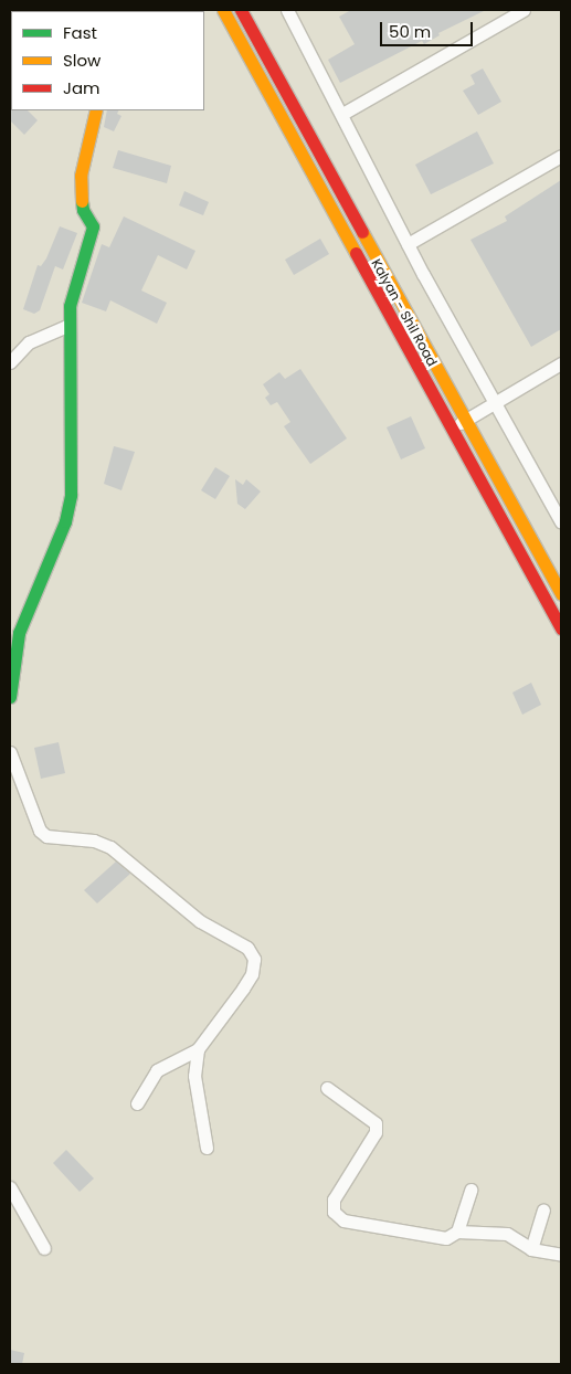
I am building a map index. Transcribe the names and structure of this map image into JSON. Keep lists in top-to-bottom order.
{
  "streets": {
    "main road": ["Kalyan - Shil Road"]
  },
  "legend": ["Fast", "Slow", "Jam"],
  "scale_bar": "50 m"
}
